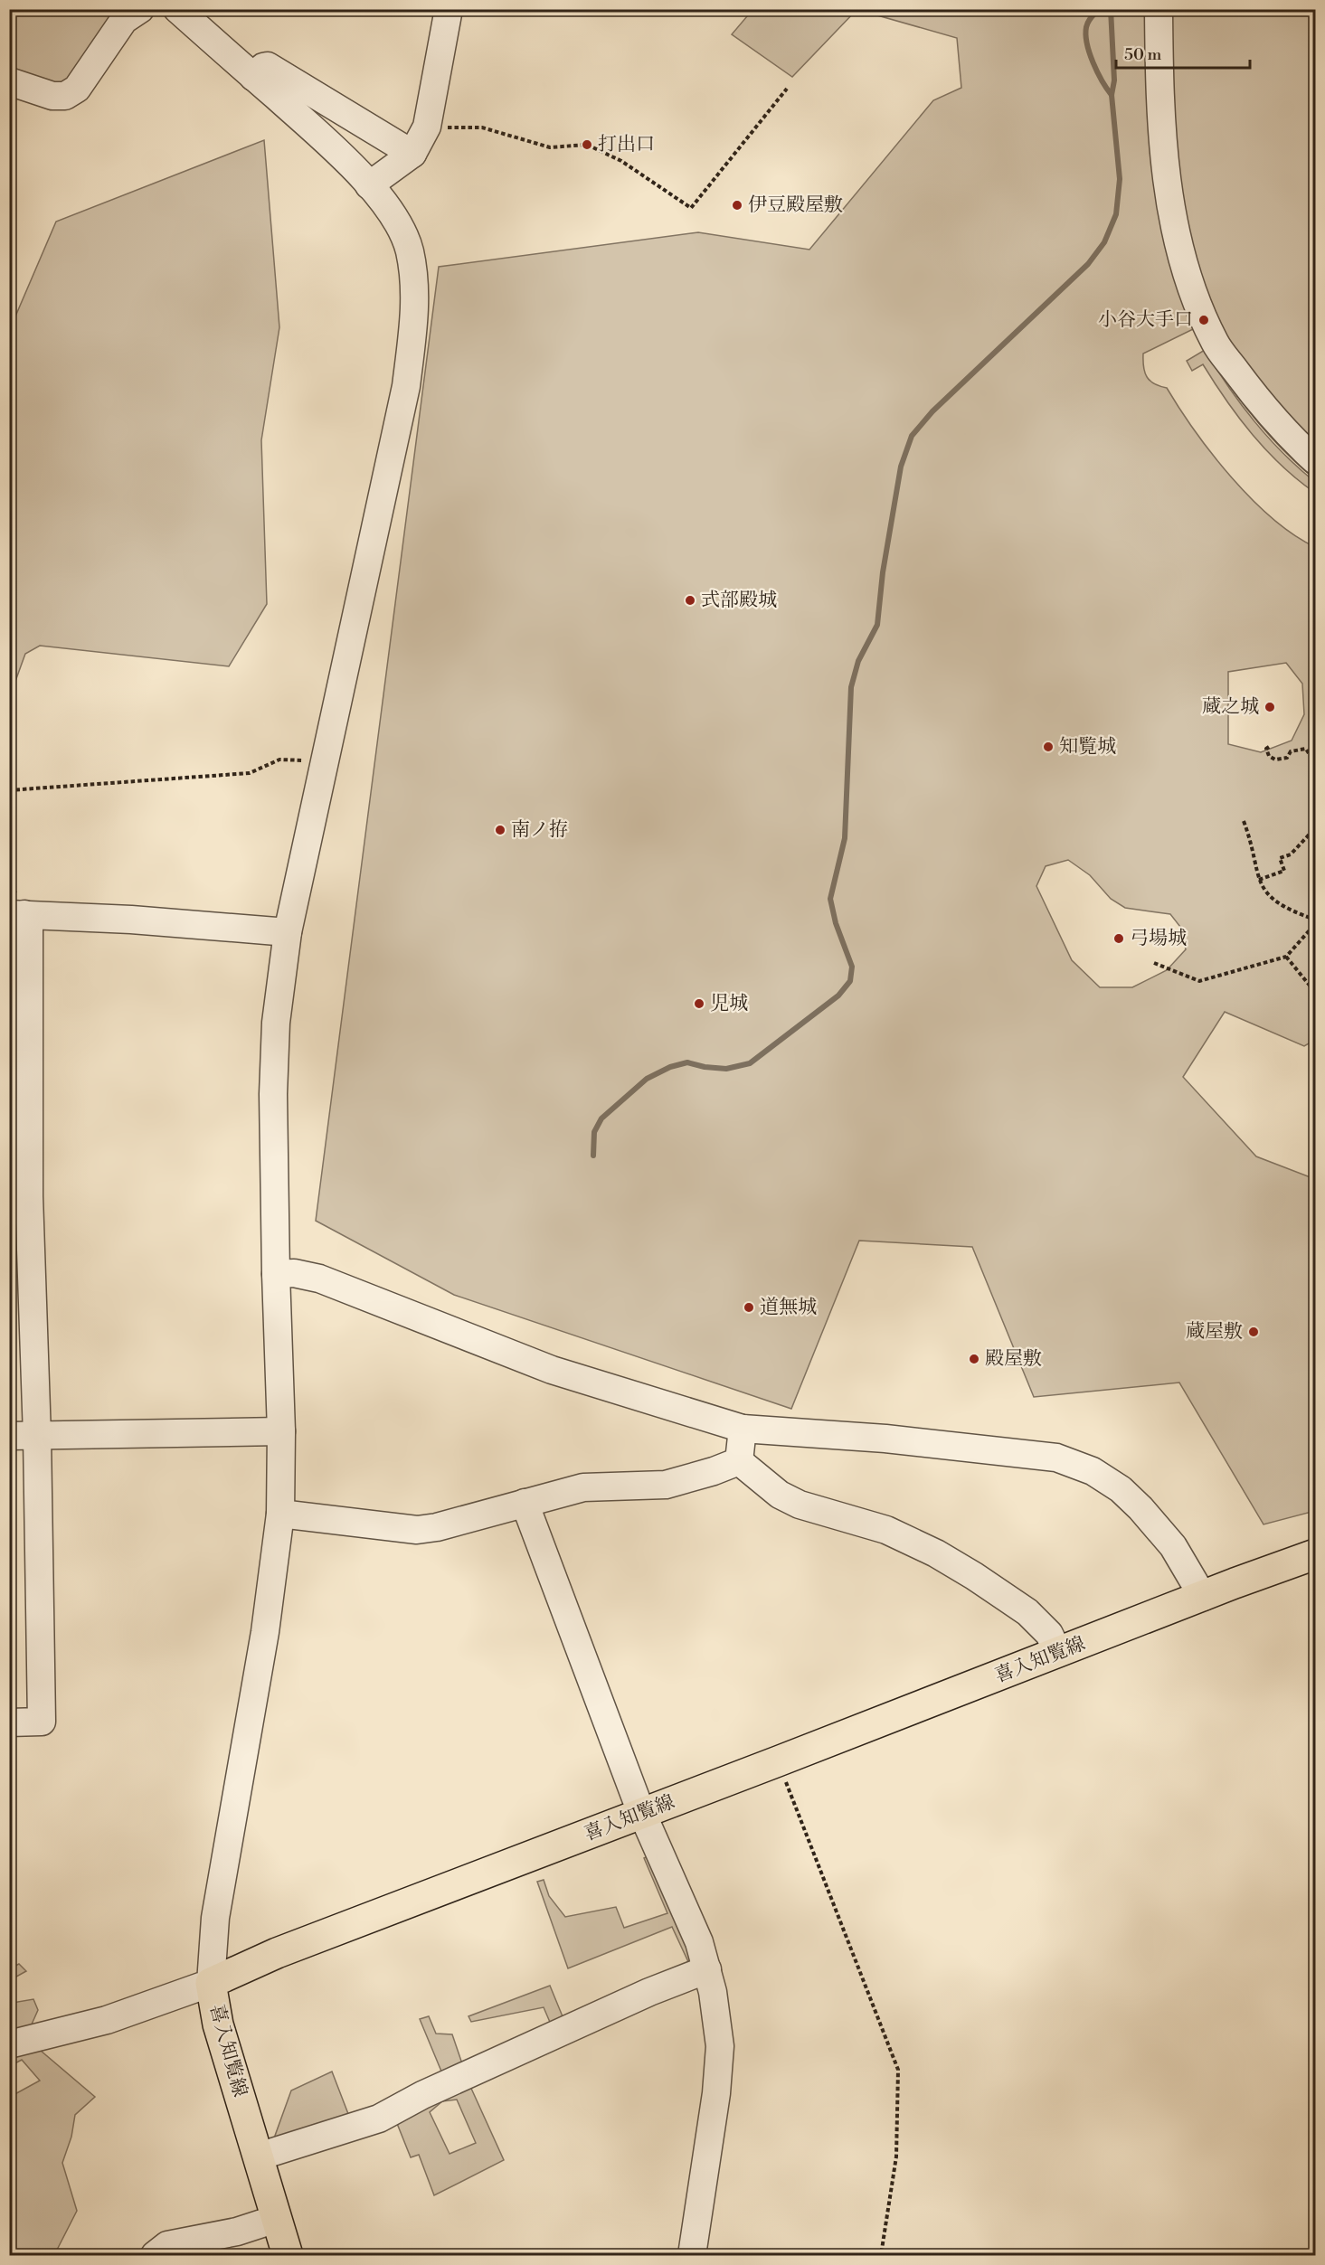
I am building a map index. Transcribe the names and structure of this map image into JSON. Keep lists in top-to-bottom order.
{
  "streets": {
    "main road": ["喜入知覧線"]
  },
  "places": [
    "打出口",
    "伊豆殿屋敷",
    "小谷大手口",
    "式部殿城",
    "蔵之城",
    "知覧城",
    "南ノ拵",
    "弓場城",
    "児城",
    "道無城",
    "蔵屋敷",
    "殿屋敷"
  ],
  "scale_bar": "50 m"
}
